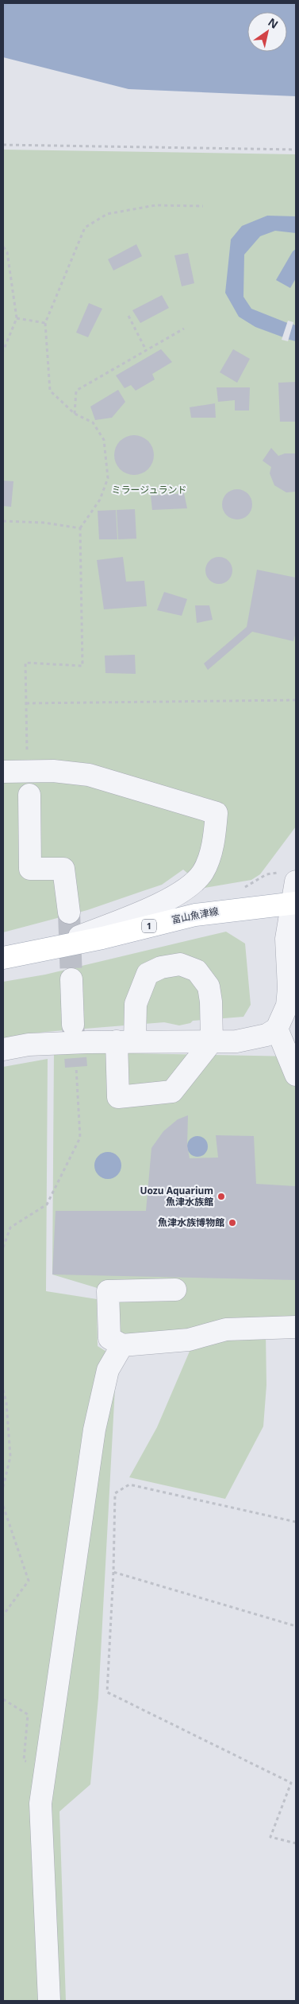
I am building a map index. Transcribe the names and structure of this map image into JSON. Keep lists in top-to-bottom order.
{
  "streets": {
    "main road": ["富山魚津線", "1"]
  },
  "parks": ["ミラージュランド"],
  "places": ["Uozu Aquarium 魚津水族館", "魚津水族博物館"],
  "north": "top right"
}
